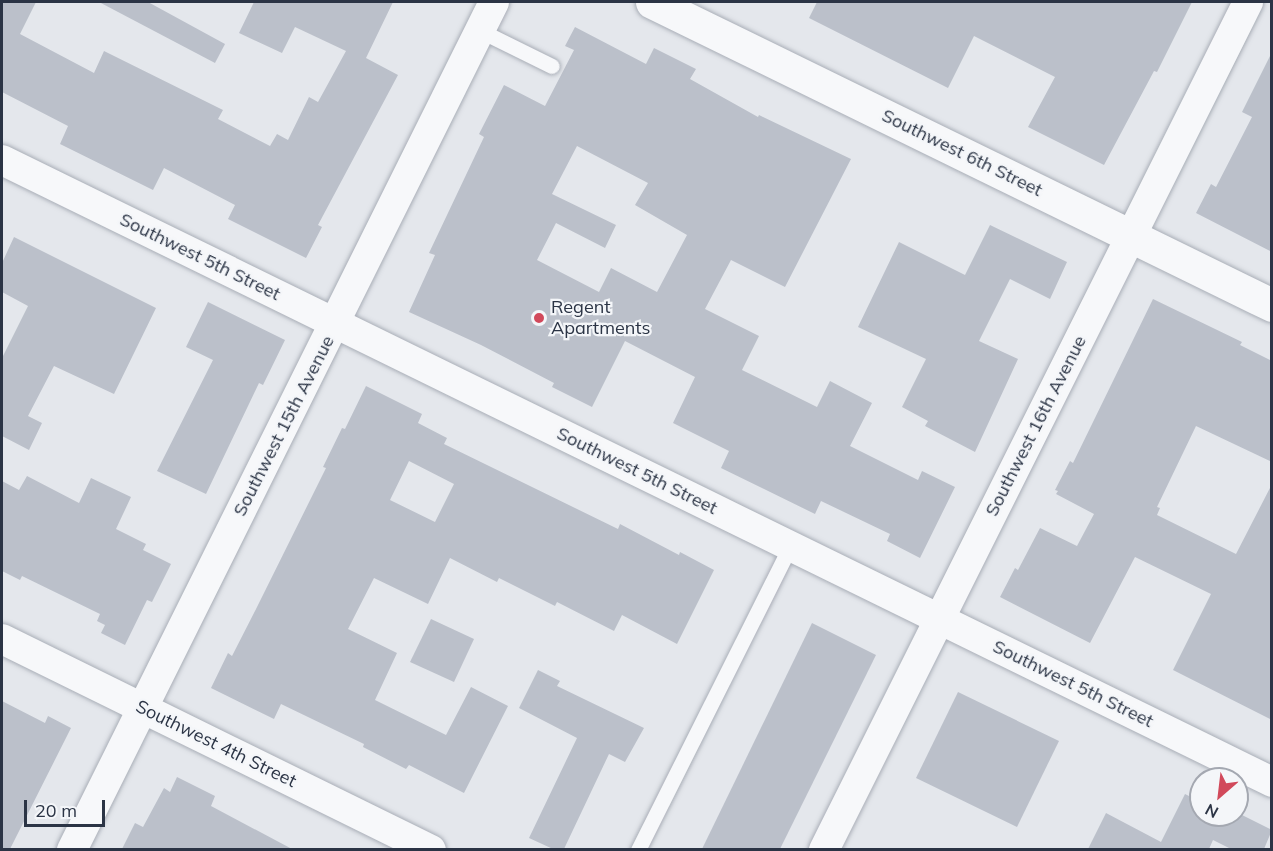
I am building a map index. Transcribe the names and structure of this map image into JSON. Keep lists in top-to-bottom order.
{
  "streets": {
    "street": [
      "Southwest 6th Street",
      "Southwest 5th Street",
      "Southwest 15th Avenue",
      "Southwest 16th Avenue",
      "Southwest 4th Street"
    ]
  },
  "crossings": [
    ["Southwest 6th Street", "Southwest 16th Avenue"],
    ["Southwest 5th Street", "Southwest 15th Avenue"],
    ["Southwest 5th Street", "Southwest 16th Avenue"],
    ["Southwest 15th Avenue", "Southwest 4th Street"]
  ],
  "places": ["Regent Apartments"],
  "scale_bar": "20 m",
  "north": "bottom left"
}
